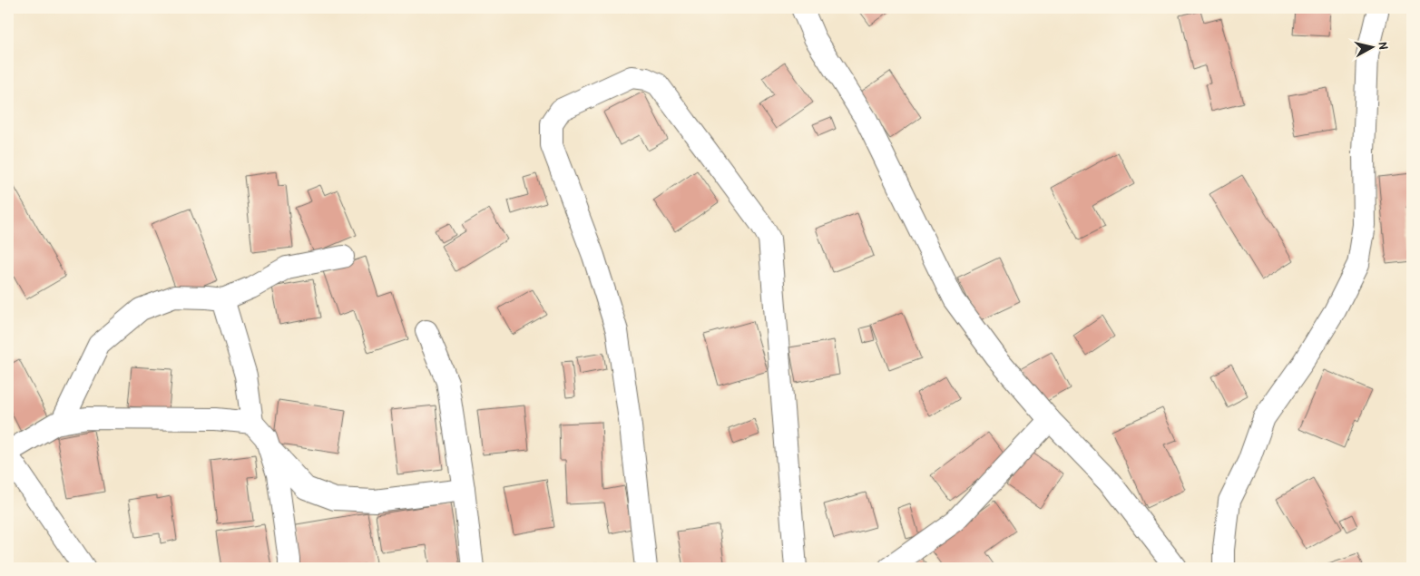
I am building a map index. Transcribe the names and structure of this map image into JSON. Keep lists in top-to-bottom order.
{
  "north": "right"
}
